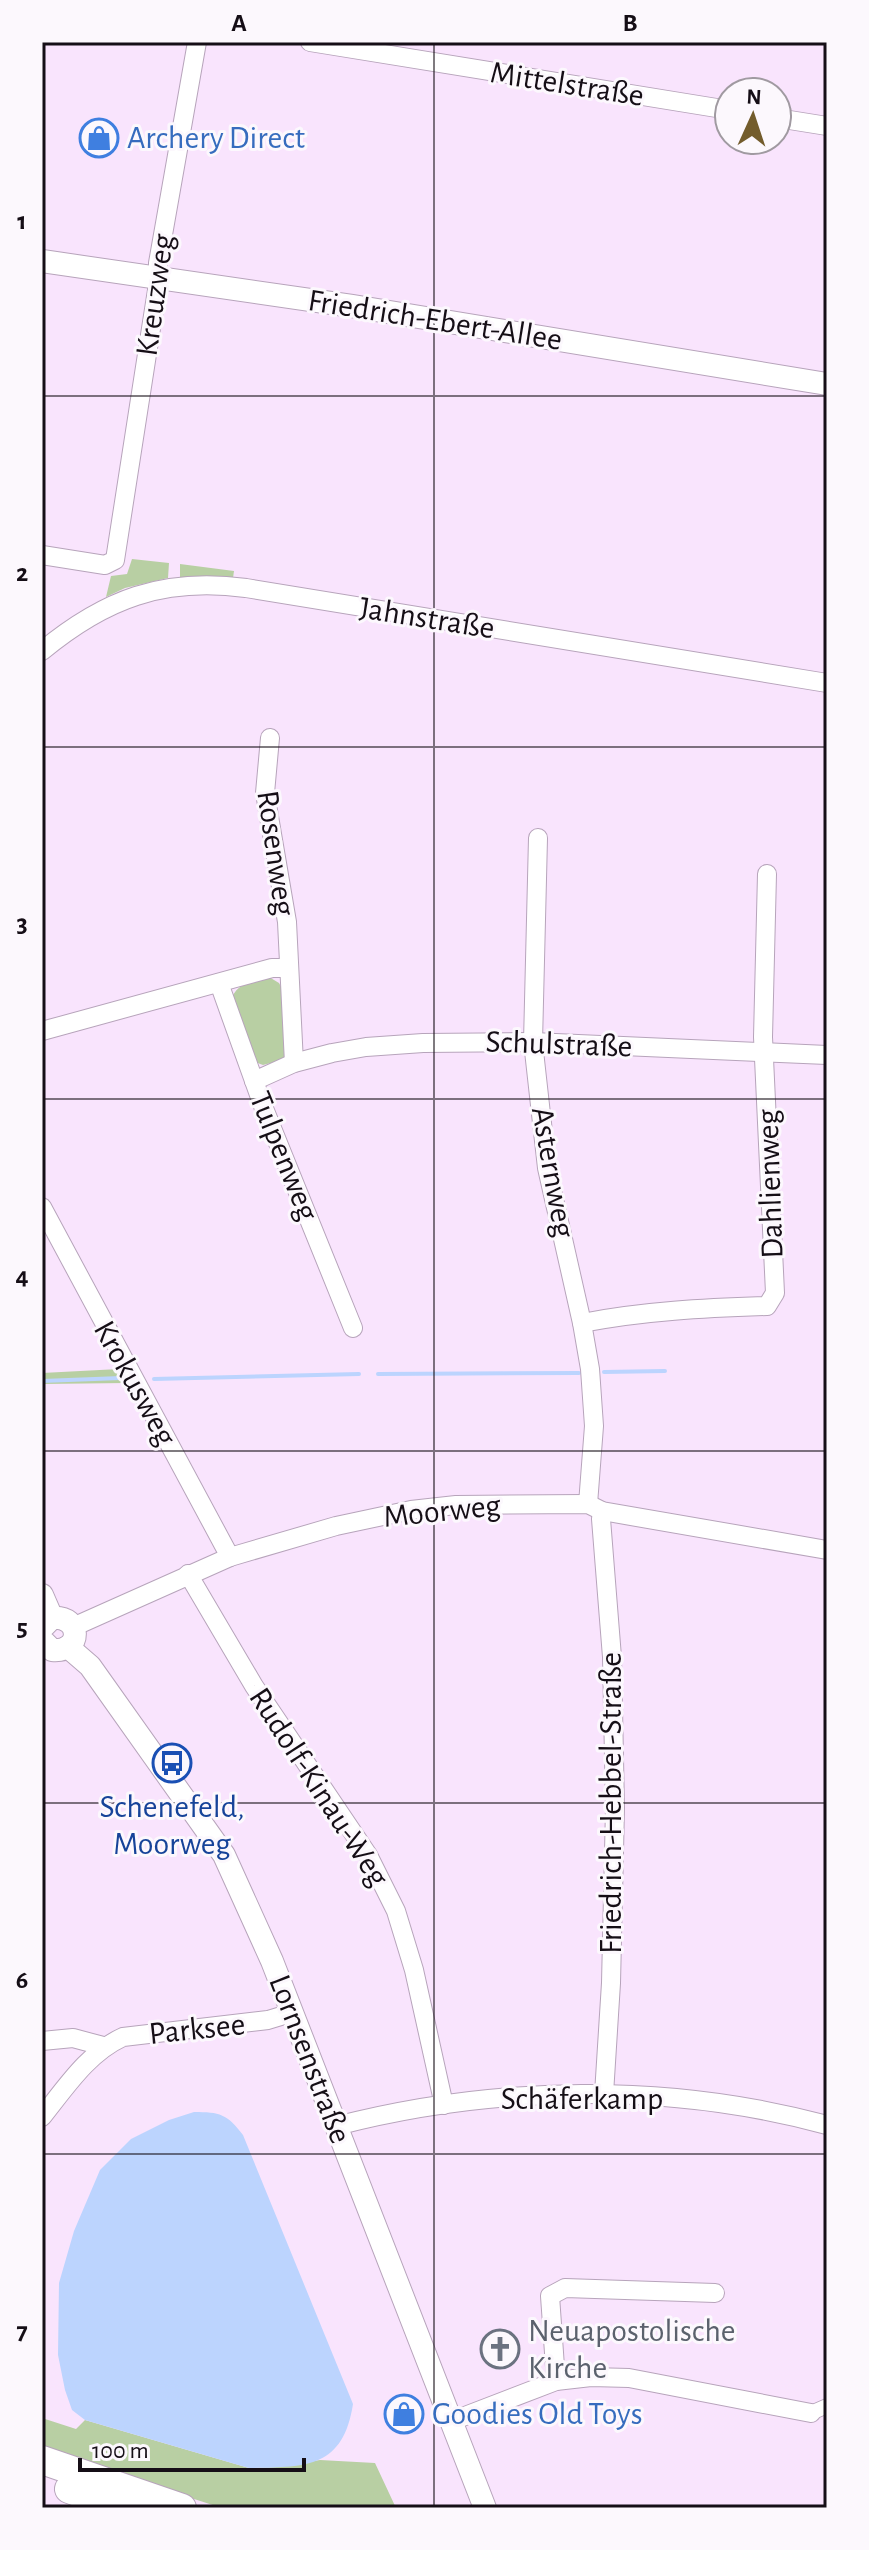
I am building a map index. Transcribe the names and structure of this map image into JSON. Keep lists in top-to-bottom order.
{
  "streets": {
    "street": [
      "Mittelstraße",
      "Kreuzweg",
      "Friedrich-Ebert-Allee",
      "Jahnstraße",
      "Rosenweg",
      "Schulstraße",
      "Tulpenweg",
      "Asternweg",
      "Dahlienweg",
      "Krokusweg",
      "Moorweg",
      "Rudolf-Kinau-Weg",
      "Friedrich-Hebbel-Straße",
      "Parksee",
      "Lornsenstraße",
      "Schäferkamp"
    ]
  },
  "crossings": [
    ["Kreuzweg", "Friedrich-Ebert-Allee"],
    ["Schulstraße", "Tulpenweg"],
    ["Schulstraße", "Asternweg"],
    ["Schulstraße", "Dahlienweg"],
    ["Asternweg", "Dahlienweg"],
    ["Asternweg", "Moorweg"],
    ["Asternweg", "Friedrich-Hebbel-Straße"],
    ["Krokusweg", "Moorweg"],
    ["Moorweg", "Rudolf-Kinau-Weg"],
    ["Moorweg", "Friedrich-Hebbel-Straße"],
    ["Moorweg", "Lornsenstraße"],
    ["Rudolf-Kinau-Weg", "Schäferkamp"],
    ["Friedrich-Hebbel-Straße", "Schäferkamp"],
    ["Parksee", "Lornsenstraße"],
    ["Lornsenstraße", "Schäferkamp"]
  ],
  "places": {
    "shop": ["Archery Direct", "Goodies Old Toys"],
    "bus stop": ["Schenefeld, Moorweg"],
    "church": ["Neuapostolische Kirche"]
  },
  "scale_bar": "100 m",
  "north": "top",
  "grid": {
    "columns": ["A", "B"],
    "rows": [
      "1",
      "2",
      "3",
      "4",
      "5",
      "6",
      "7"
    ]
  }
}
